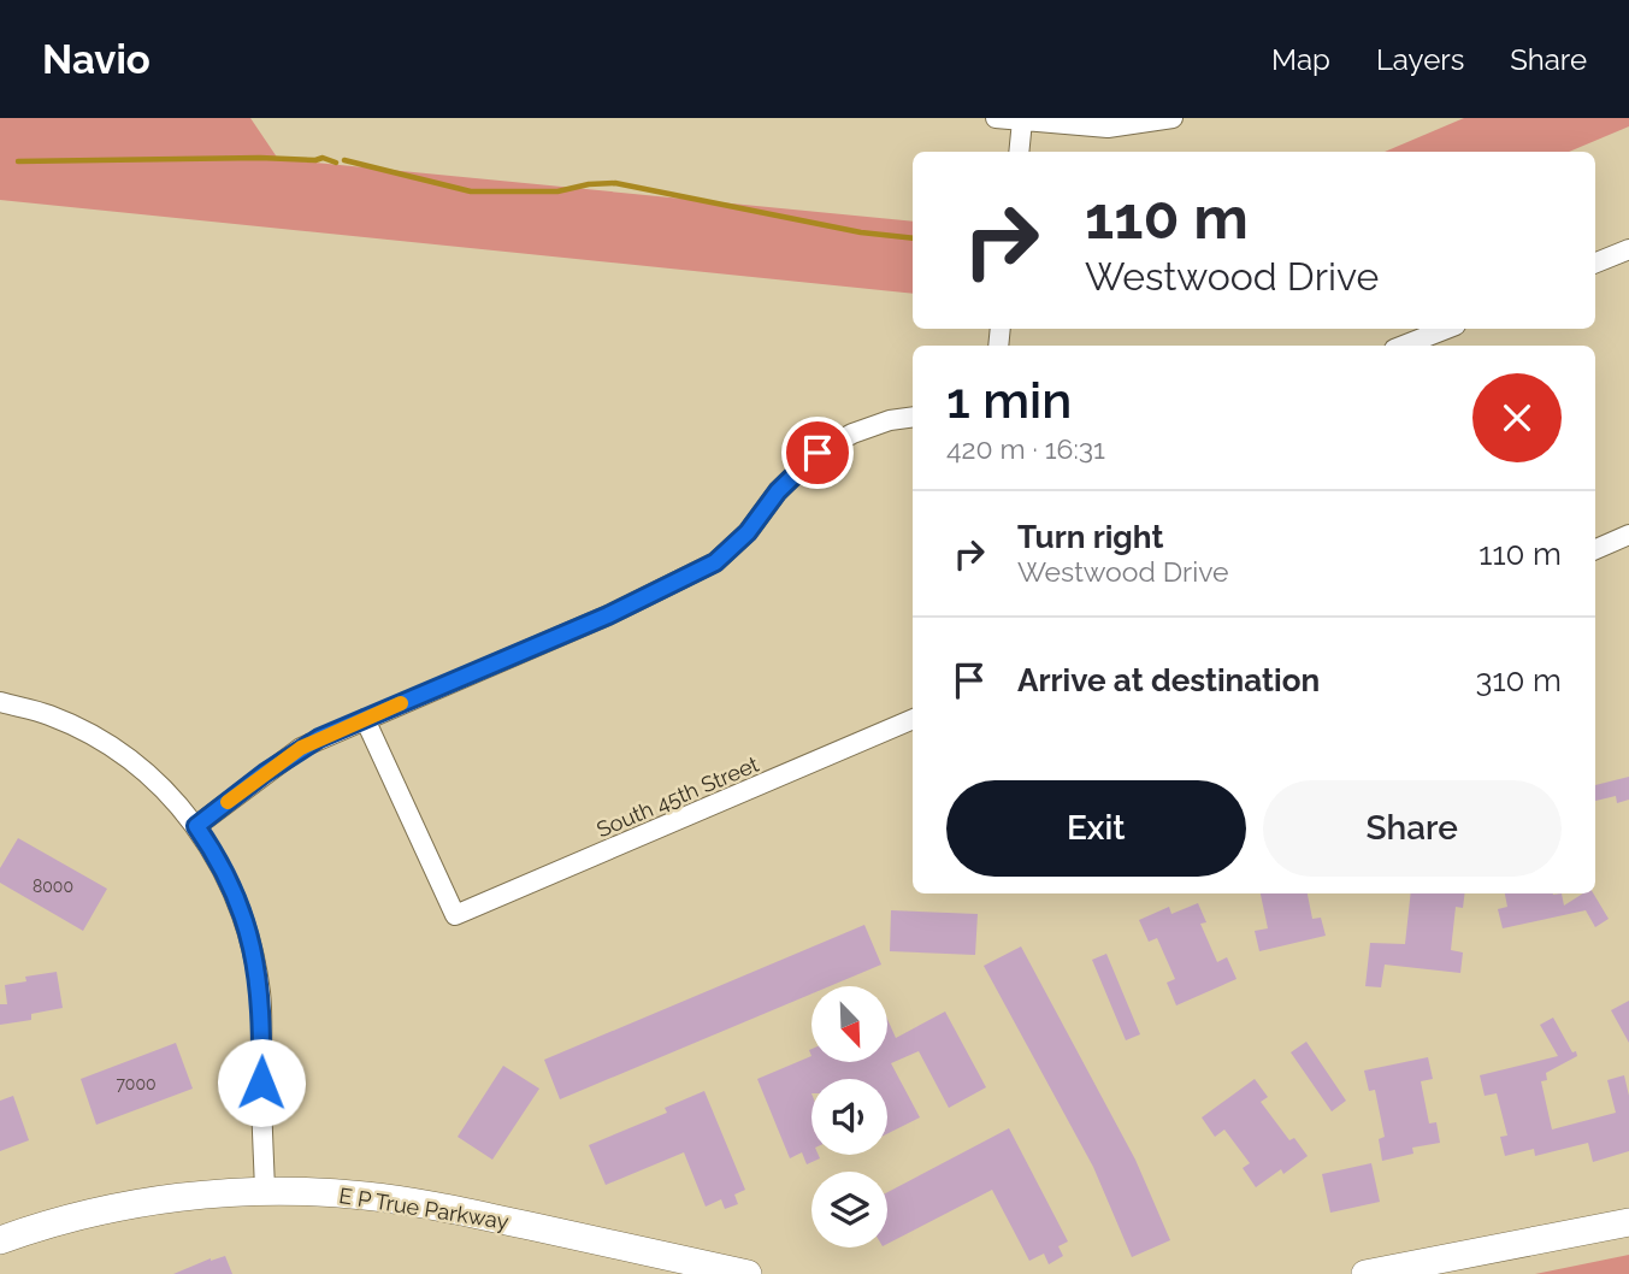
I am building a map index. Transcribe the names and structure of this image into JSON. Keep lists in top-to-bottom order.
{
  "streets": {
    "main road": ["E P True Parkway"],
    "street": ["South 45th Street"]
  },
  "house_numbers": ["8000", "7000"],
  "north": "bottom right",
  "page": {
    "header": "Navio",
    "nav": ["Map", "Layers", "Share"],
    "turn": ["110 m", "Westwood Drive"],
    "heading": ["1 min", "420 m · 16:31"],
    "list": [
      {
        "name": "Turn right",
        "note": "Westwood Drive",
        "value": "110 m"
      },
      {
        "name": "Arrive at destination",
        "value": "310 m"
      }
    ],
    "buttons": ["Exit", "Share"]
  }
}
